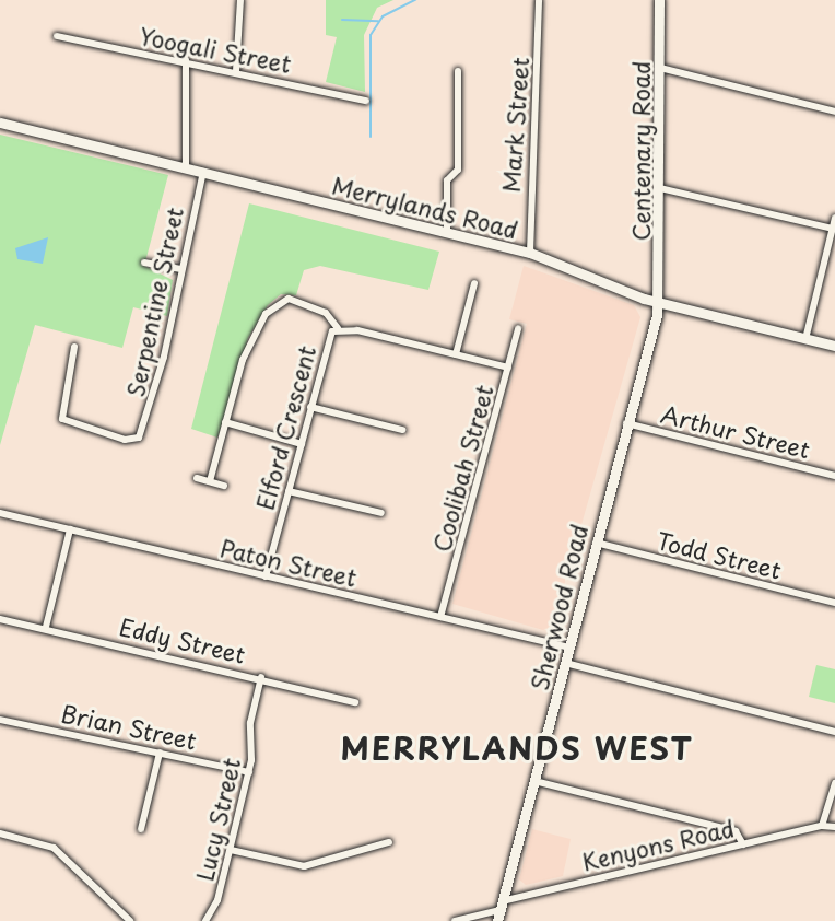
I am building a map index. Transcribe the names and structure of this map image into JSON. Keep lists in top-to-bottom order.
{
  "streets": {
    "main road": ["Centenary Road", "Merrylands Road", "Sherwood Road"],
    "street": [
      "Yoogali Street",
      "Mark Street",
      "Serpentine Street",
      "Elford Crescent",
      "Arthur Street",
      "Coolibah Street",
      "Todd Street",
      "Paton Street",
      "Eddy Street",
      "Brian Street",
      "Lucy Street",
      "Kenyons Road"
    ]
  },
  "crossings": [
    ["Mark Street", "Merrylands Road"],
    ["Centenary Road", "Merrylands Road"],
    ["Centenary Road", "Sherwood Road"],
    ["Merrylands Road", "Serpentine Street"],
    ["Merrylands Road", "Sherwood Road"],
    ["Elford Crescent", "Coolibah Street"],
    ["Elford Crescent", "Paton Street"],
    ["Arthur Street", "Sherwood Road"],
    ["Coolibah Street", "Paton Street"],
    ["Todd Street", "Sherwood Road"],
    ["Paton Street", "Sherwood Road"],
    ["Sherwood Road", "Kenyons Road"],
    ["Eddy Street", "Lucy Street"],
    ["Brian Street", "Lucy Street"]
  ],
  "districts": ["MERRYLANDS WEST"]
}
